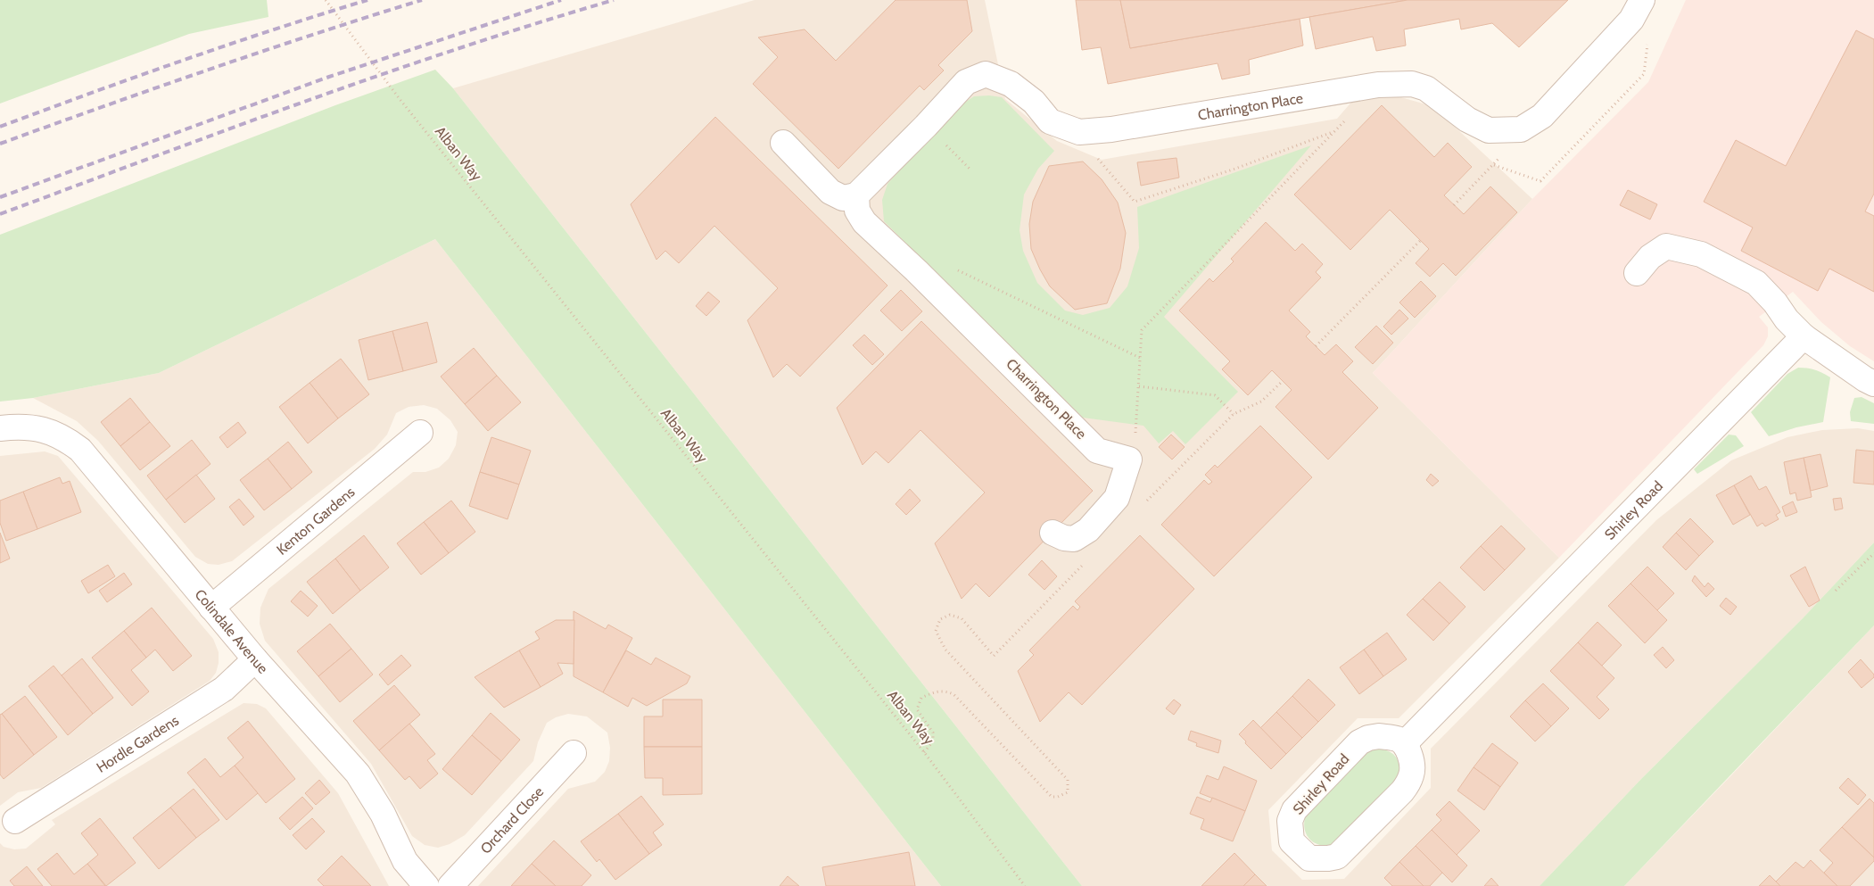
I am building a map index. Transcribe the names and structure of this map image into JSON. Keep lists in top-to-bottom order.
{
  "streets": {
    "street": [
      "Charrington Place",
      "Shirley Road",
      "Kenton Gardens",
      "Colindale Avenue",
      "Hordle Gardens",
      "Orchard Close"
    ],
    "path": ["Alban Way"]
  },
  "crossings": [
    ["Kenton Gardens", "Colindale Avenue"],
    ["Colindale Avenue", "Hordle Gardens"]
  ]
}
